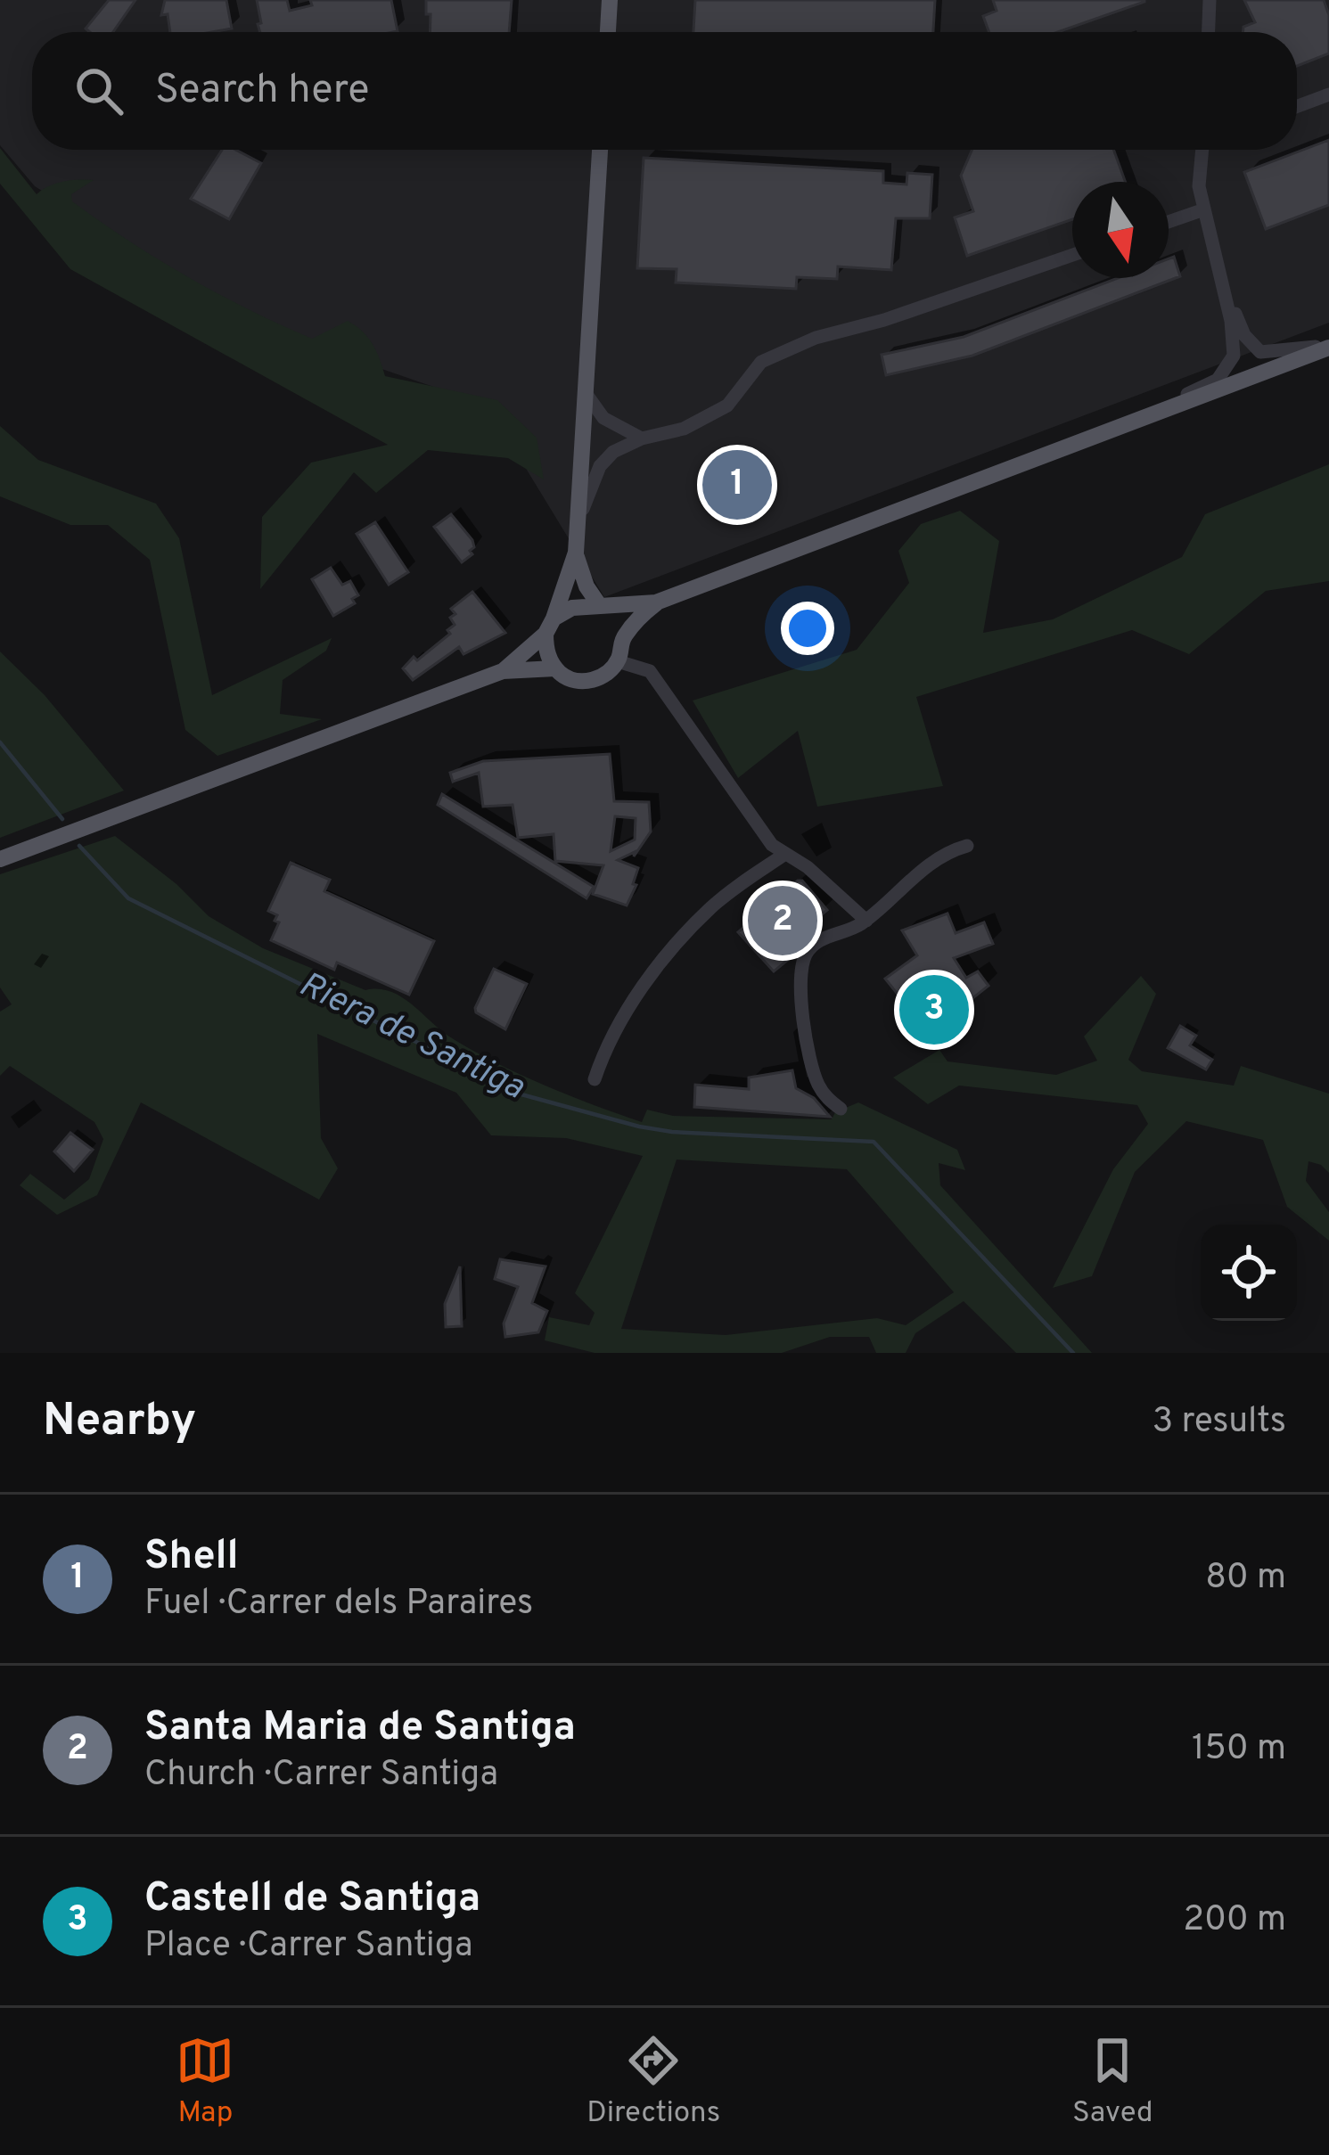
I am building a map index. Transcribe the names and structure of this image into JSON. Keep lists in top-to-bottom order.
{
  "water": ["Riera de Santiga"],
  "north": "bottom",
  "page": {
    "search": "Search here",
    "pins": ["1", "2", "3"],
    "heading": ["Nearby", "3 results"],
    "list": [
      {
        "mark": "1",
        "name": "Shell",
        "note": "Fuel · Carrer dels Paraires",
        "value": "80 m"
      },
      {
        "mark": "2",
        "name": "Santa Maria de Santiga",
        "note": "Church · Carrer Santiga",
        "value": "150 m"
      },
      {
        "mark": "3",
        "name": "Castell de Santiga",
        "note": "Place · Carrer Santiga",
        "value": "200 m"
      }
    ],
    "nav": ["Map", "Directions", "Saved"]
  }
}
